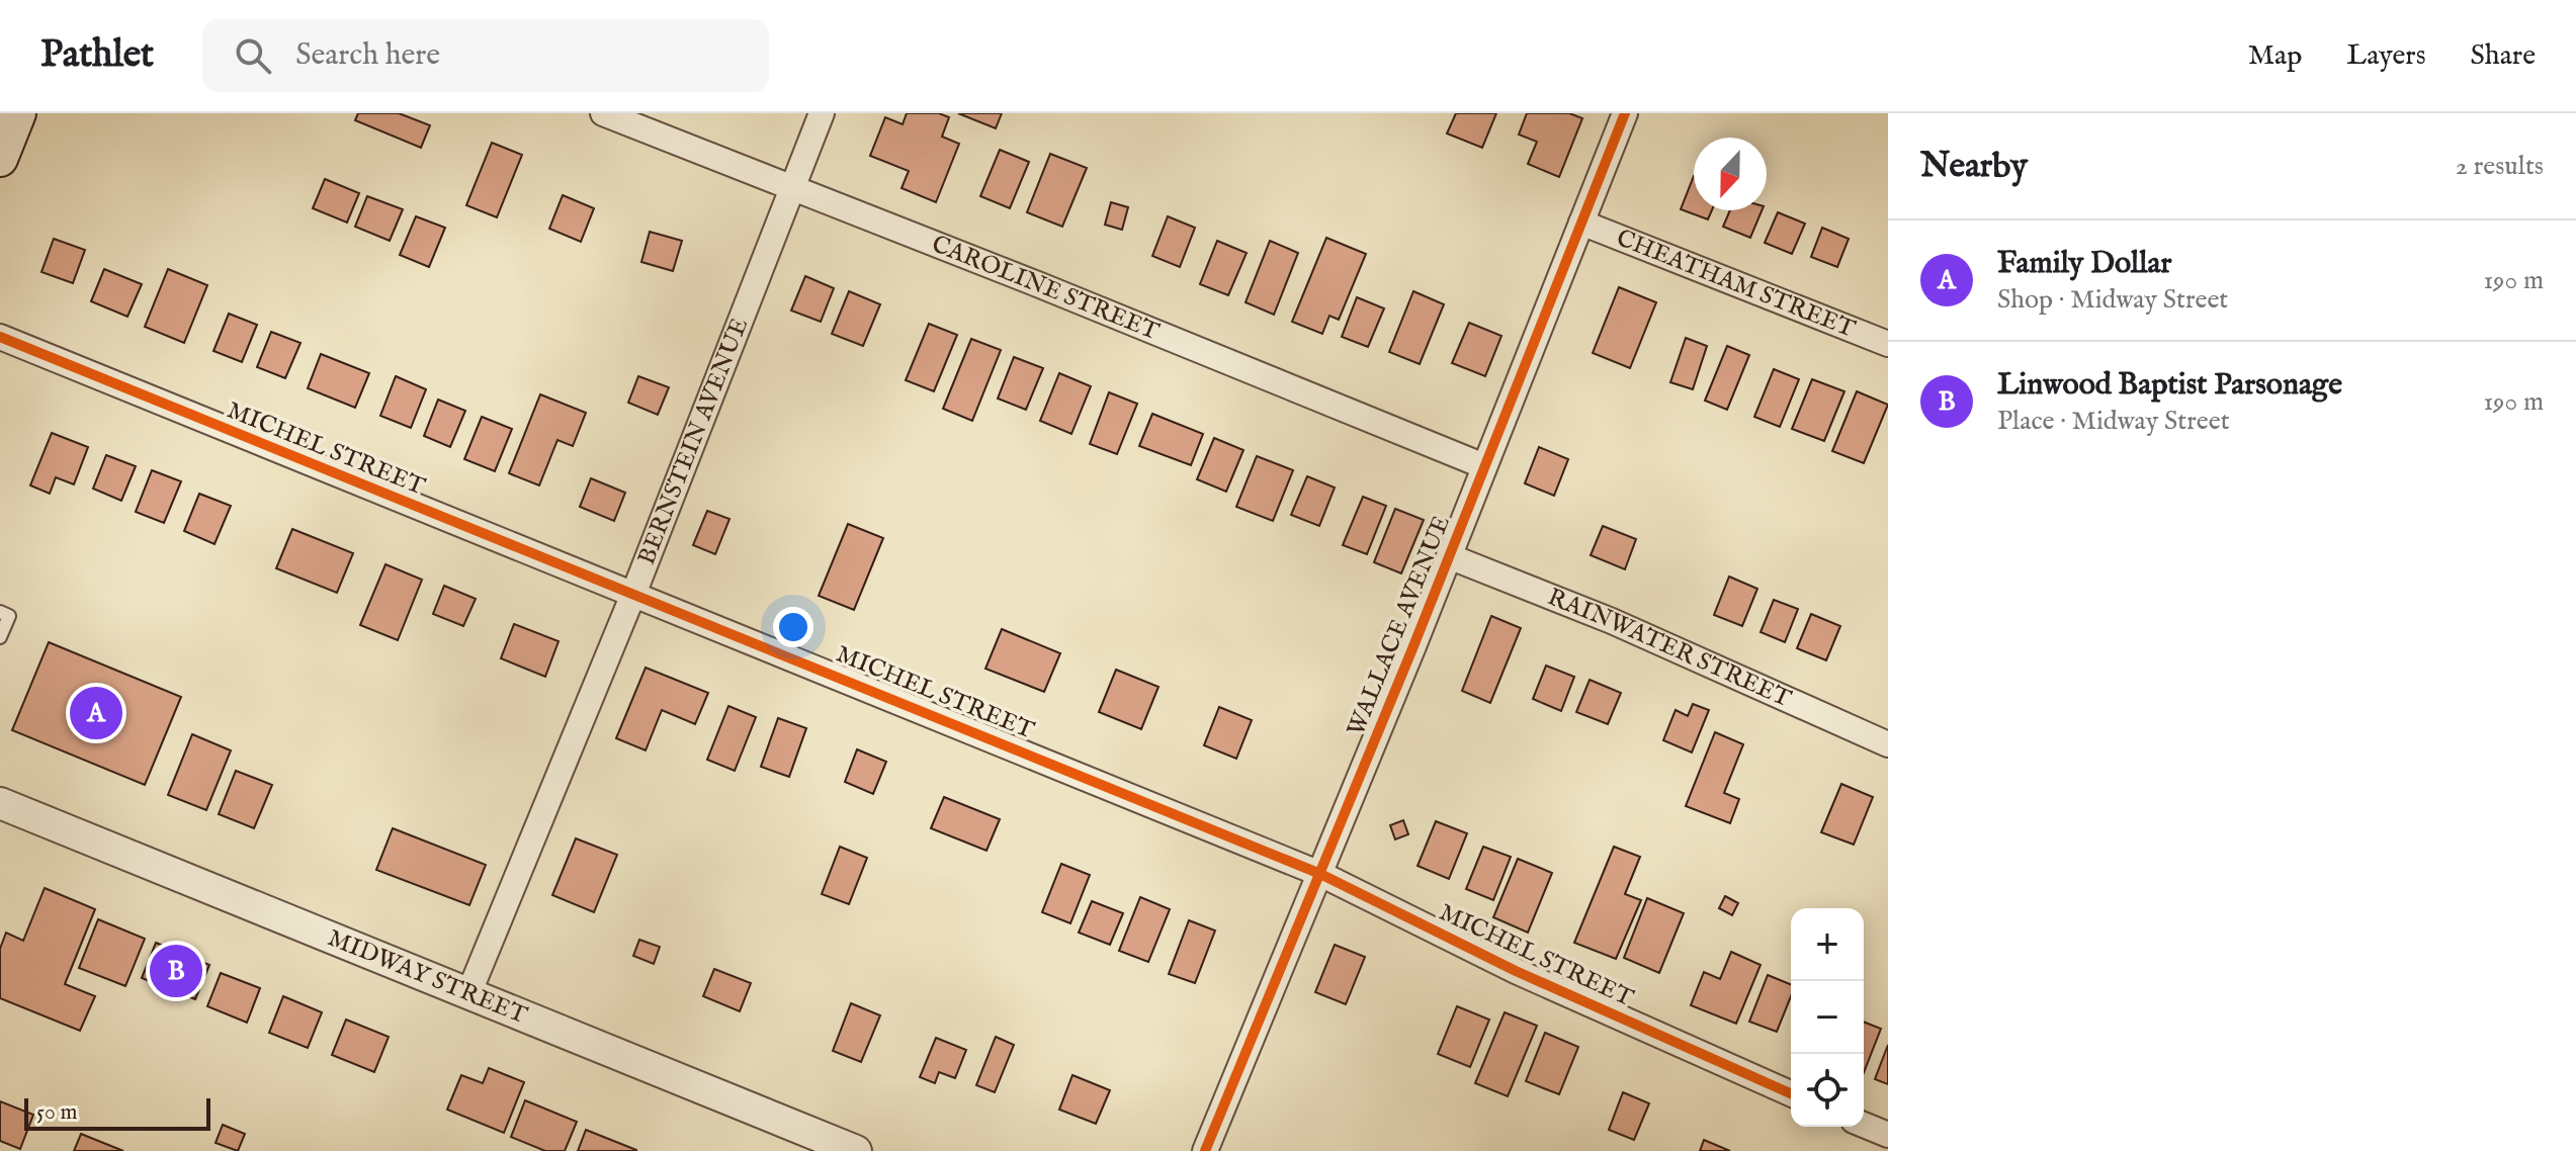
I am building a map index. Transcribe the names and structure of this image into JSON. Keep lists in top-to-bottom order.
{
  "streets": {
    "street": [
      "CHEATHAM STREET",
      "CAROLINE STREET",
      "BERNSTEIN AVENUE",
      "MICHEL STREET",
      "WALLACE AVENUE",
      "RAINWATER STREET",
      "MIDWAY STREET"
    ]
  },
  "crossings": [
    ["CHEATHAM STREET", "WALLACE AVENUE"],
    ["CAROLINE STREET", "BERNSTEIN AVENUE"],
    ["CAROLINE STREET", "WALLACE AVENUE"],
    ["BERNSTEIN AVENUE", "MICHEL STREET"],
    ["BERNSTEIN AVENUE", "MIDWAY STREET"],
    ["MICHEL STREET", "WALLACE AVENUE"],
    ["WALLACE AVENUE", "RAINWATER STREET"]
  ],
  "scale_bar": "50 m",
  "north": "bottom",
  "page": {
    "header": "Pathlet",
    "search": "Search here",
    "nav": ["Map", "Layers", "Share"],
    "heading": ["Nearby", "2 results"],
    "list": [
      {
        "mark": "A",
        "name": "Family Dollar",
        "note": "Shop · Midway Street",
        "value": "190 m"
      },
      {
        "mark": "B",
        "name": "Linwood Baptist Parsonage",
        "note": "Place · Midway Street",
        "value": "190 m"
      }
    ],
    "pins": ["A", "B"],
    "map_buttons": ["+", "−"],
    "scale": "50 m"
  }
}
